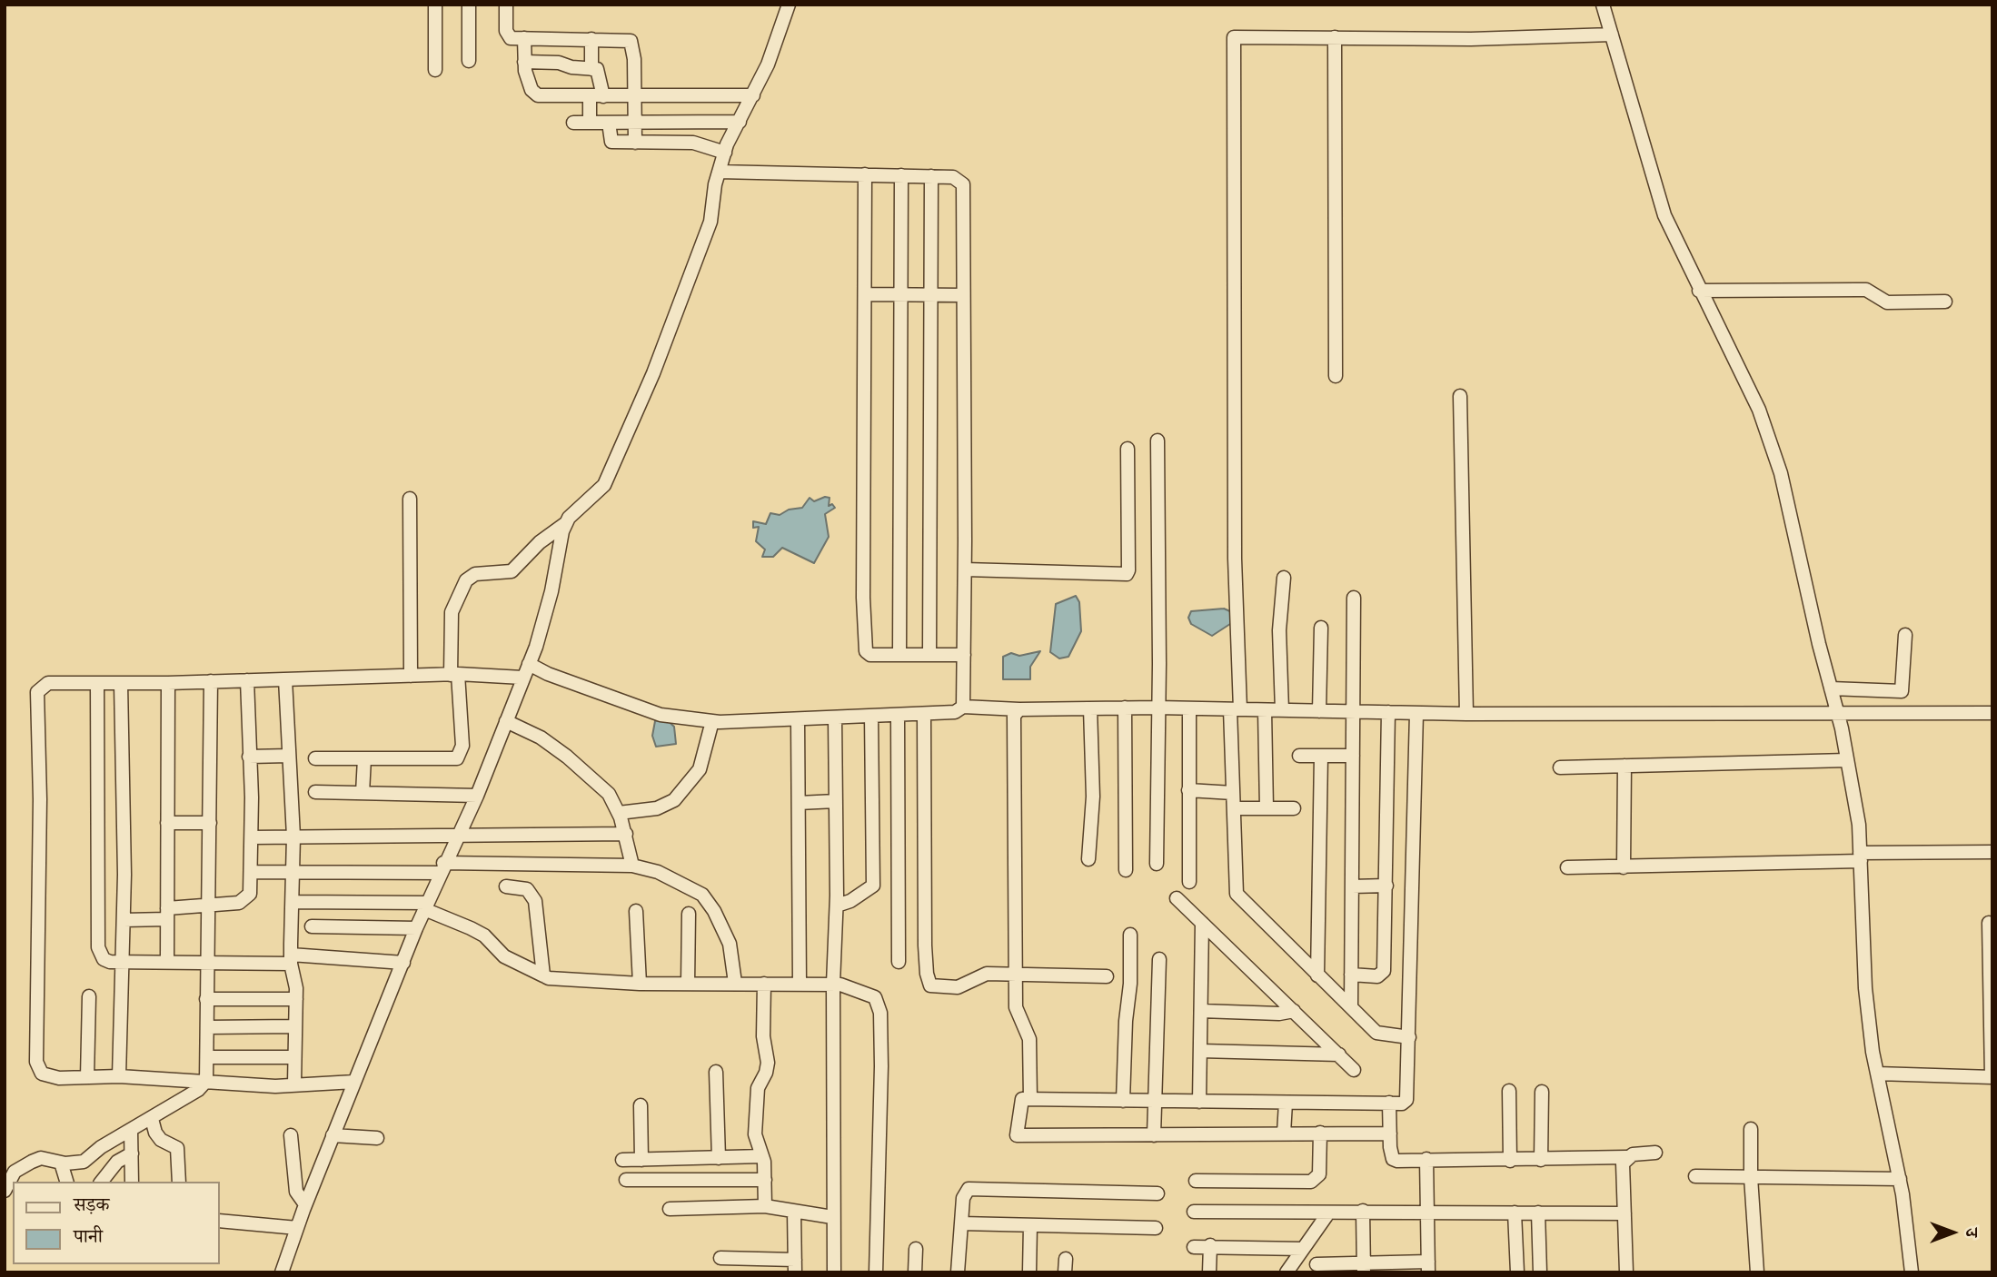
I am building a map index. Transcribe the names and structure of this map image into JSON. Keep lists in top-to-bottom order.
{
  "legend": ["सड़क", "पानी"],
  "north": "right"
}
